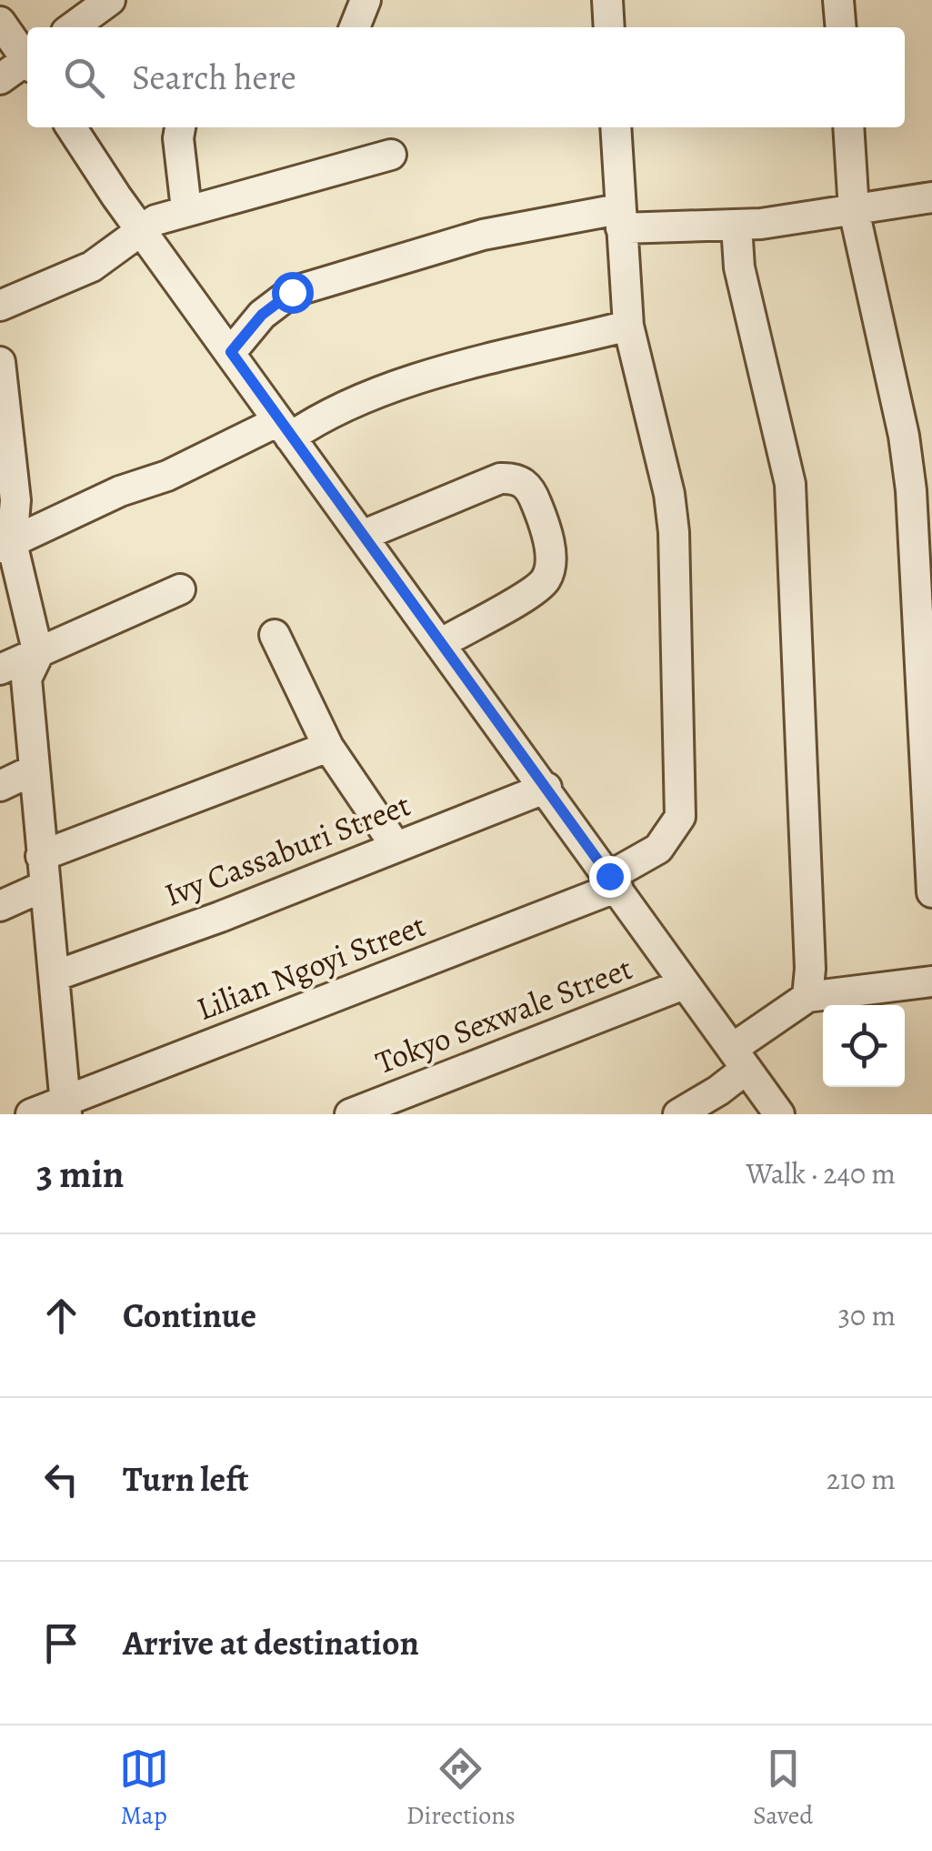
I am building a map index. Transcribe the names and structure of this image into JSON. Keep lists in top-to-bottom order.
{
  "streets": {
    "street": ["Ivy Cassaburi Street", "Lilian Ngoyi Street", "Tokyo Sexwale Street"]
  },
  "page": {
    "search": "Search here",
    "heading": ["3 min", "Walk · 240 m"],
    "list": [
      ["Continue", "30 m"],
      ["Turn left", "210 m"],
      "Arrive at destination"
    ],
    "nav": ["Map", "Directions", "Saved"]
  }
}
